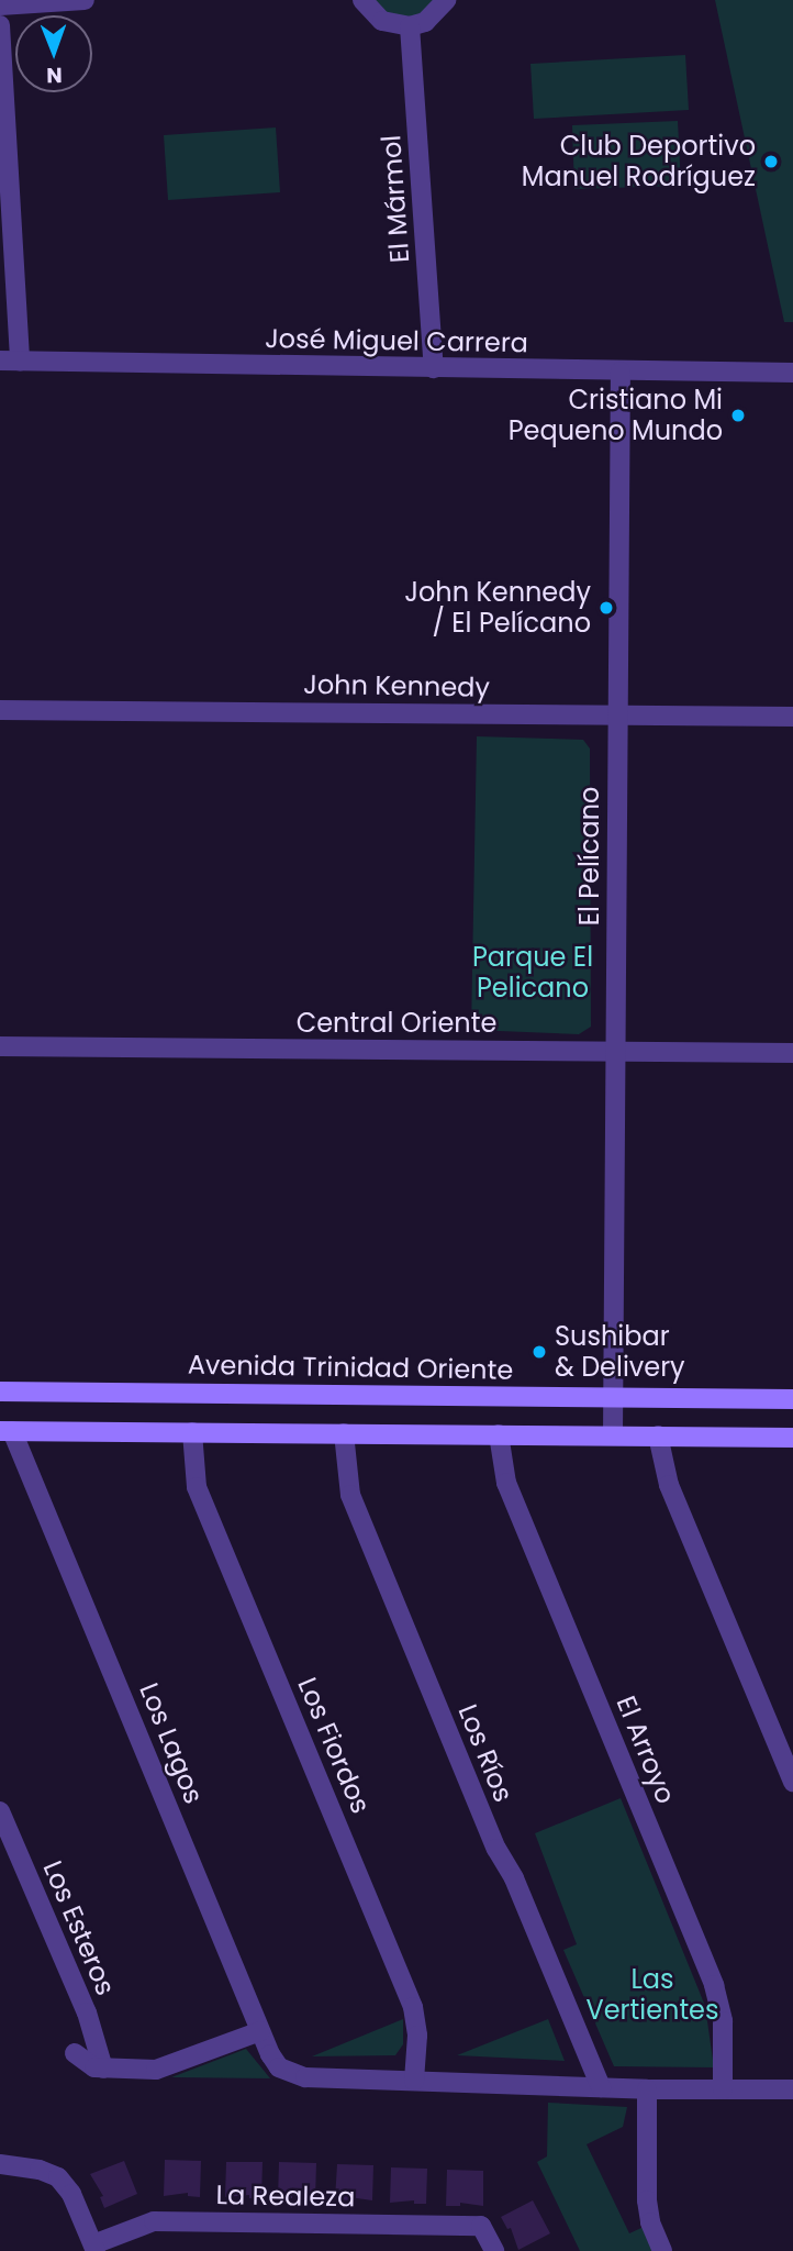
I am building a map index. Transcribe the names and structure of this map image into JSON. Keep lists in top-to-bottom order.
{
  "streets": {
    "main road": ["Avenida Trinidad Oriente"],
    "street": [
      "El Mármol",
      "José Miguel Carrera",
      "John Kennedy",
      "El Pelícano",
      "Central Oriente",
      "Los Lagos",
      "Los Fiordos",
      "El Arroyo",
      "Los Ríos",
      "Los Esteros",
      "La Realeza"
    ]
  },
  "crossings": [
    ["El Mármol", "José Miguel Carrera"],
    ["José Miguel Carrera", "El Pelícano"],
    ["John Kennedy", "El Pelícano"],
    ["El Pelícano", "Central Oriente"],
    ["El Pelícano", "Avenida Trinidad Oriente"],
    ["Los Lagos", "Los Fiordos"]
  ],
  "parks": ["Parque El Pelicano", "Las Vertientes"],
  "places": [
    "Club Deportivo Manuel Rodríguez",
    "Cristiano Mi Pequeno Mundo",
    "John Kennedy / El Pelícano",
    "Sushibar & Delivery"
  ],
  "north": "bottom"
}
